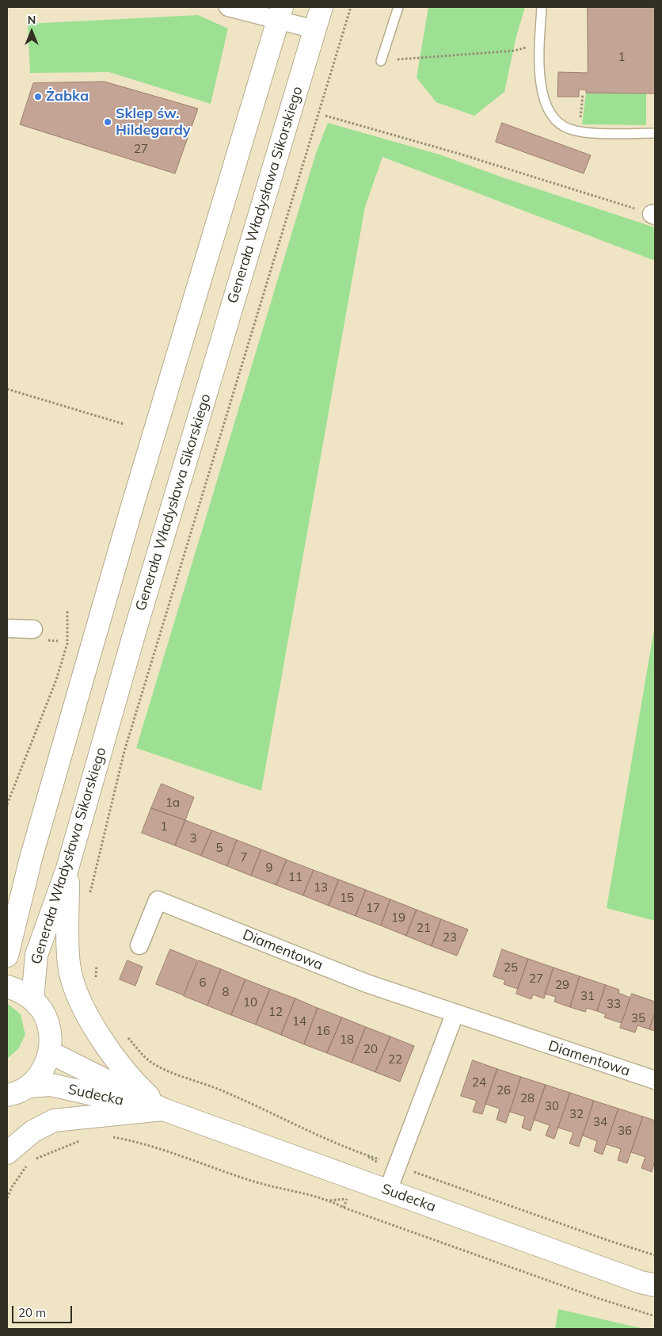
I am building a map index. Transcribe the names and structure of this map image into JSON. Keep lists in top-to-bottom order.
{
  "streets": {
    "street": ["Generała Władysława Sikorskiego", "Diamentowa", "Sudecka"]
  },
  "places": ["Żabka", "Sklep św. Hildegardy"],
  "house_numbers": [
    "1",
    "27",
    "1a",
    "1",
    "3",
    "5",
    "7",
    "9",
    "11",
    "13",
    "15",
    "17",
    "19",
    "21",
    "23",
    "25",
    "27",
    "6",
    "29",
    "8",
    "31",
    "10",
    "33",
    "12",
    "35",
    "14",
    "16",
    "18",
    "20",
    "22",
    "24",
    "26",
    "28",
    "30",
    "32",
    "34",
    "36"
  ],
  "scale_bar": "20 m",
  "north": "top"
}
